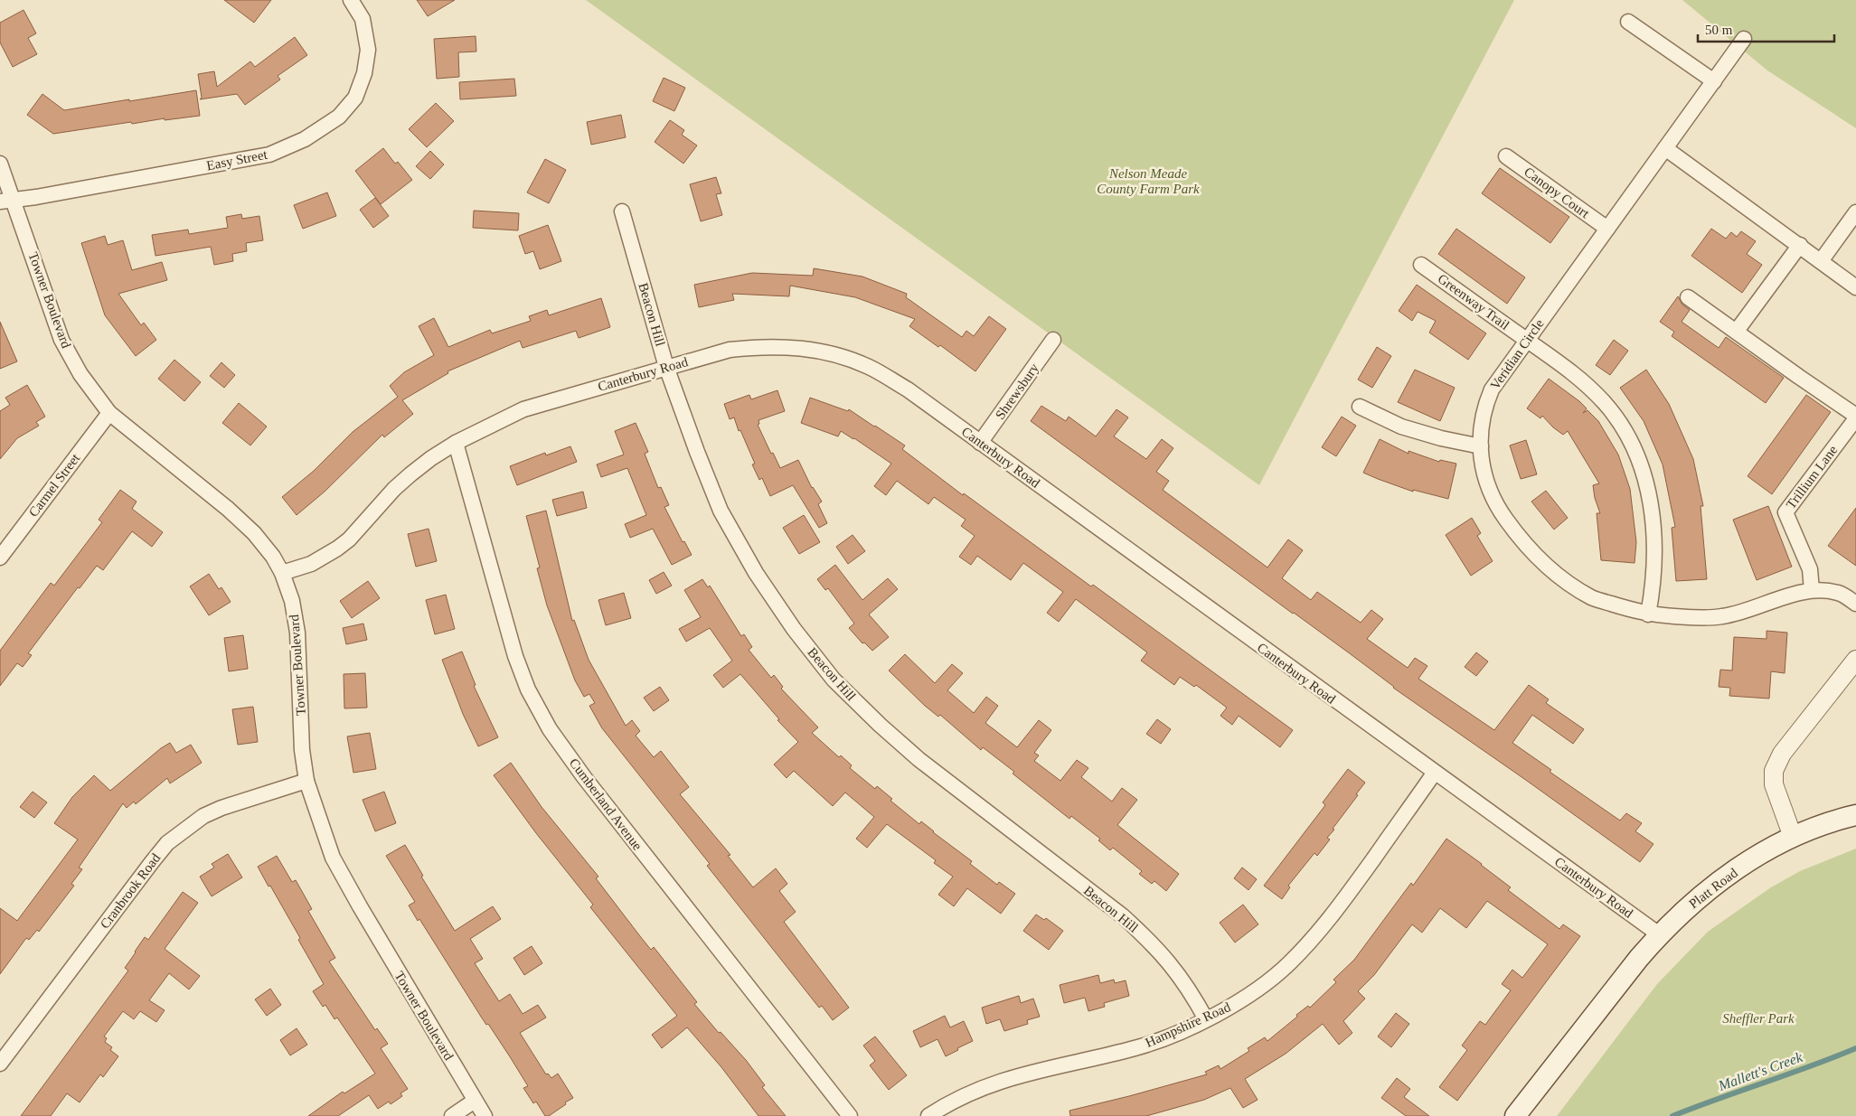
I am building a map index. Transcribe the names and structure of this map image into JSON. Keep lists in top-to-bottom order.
{
  "streets": {
    "main road": ["Platt Road"],
    "street": [
      "Easy Street",
      "Canopy Court",
      "Towner Boulevard",
      "Greenway Trail",
      "Beacon Hill",
      "Veridian Circle",
      "Canterbury Road",
      "Shrewsbury",
      "Trillium Lane",
      "Carmel Street",
      "Cumberland Avenue",
      "Cranbrook Road",
      "Hampshire Road"
    ]
  },
  "crossings": [
    ["Easy Street", "Towner Boulevard"],
    ["Canopy Court", "Veridian Circle"],
    ["Towner Boulevard", "Canterbury Road"],
    ["Towner Boulevard", "Carmel Street"],
    ["Towner Boulevard", "Cranbrook Road"],
    ["Greenway Trail", "Veridian Circle"],
    ["Beacon Hill", "Canterbury Road"],
    ["Beacon Hill", "Hampshire Road"],
    ["Veridian Circle", "Trillium Lane"],
    ["Canterbury Road", "Shrewsbury"],
    ["Canterbury Road", "Cumberland Avenue"],
    ["Canterbury Road", "Platt Road"],
    ["Canterbury Road", "Hampshire Road"]
  ],
  "water": ["Mallett's Creek"],
  "parks": ["Nelson Meade County Farm Park", "Sheffler Park"],
  "scale_bar": "50 m"
}
